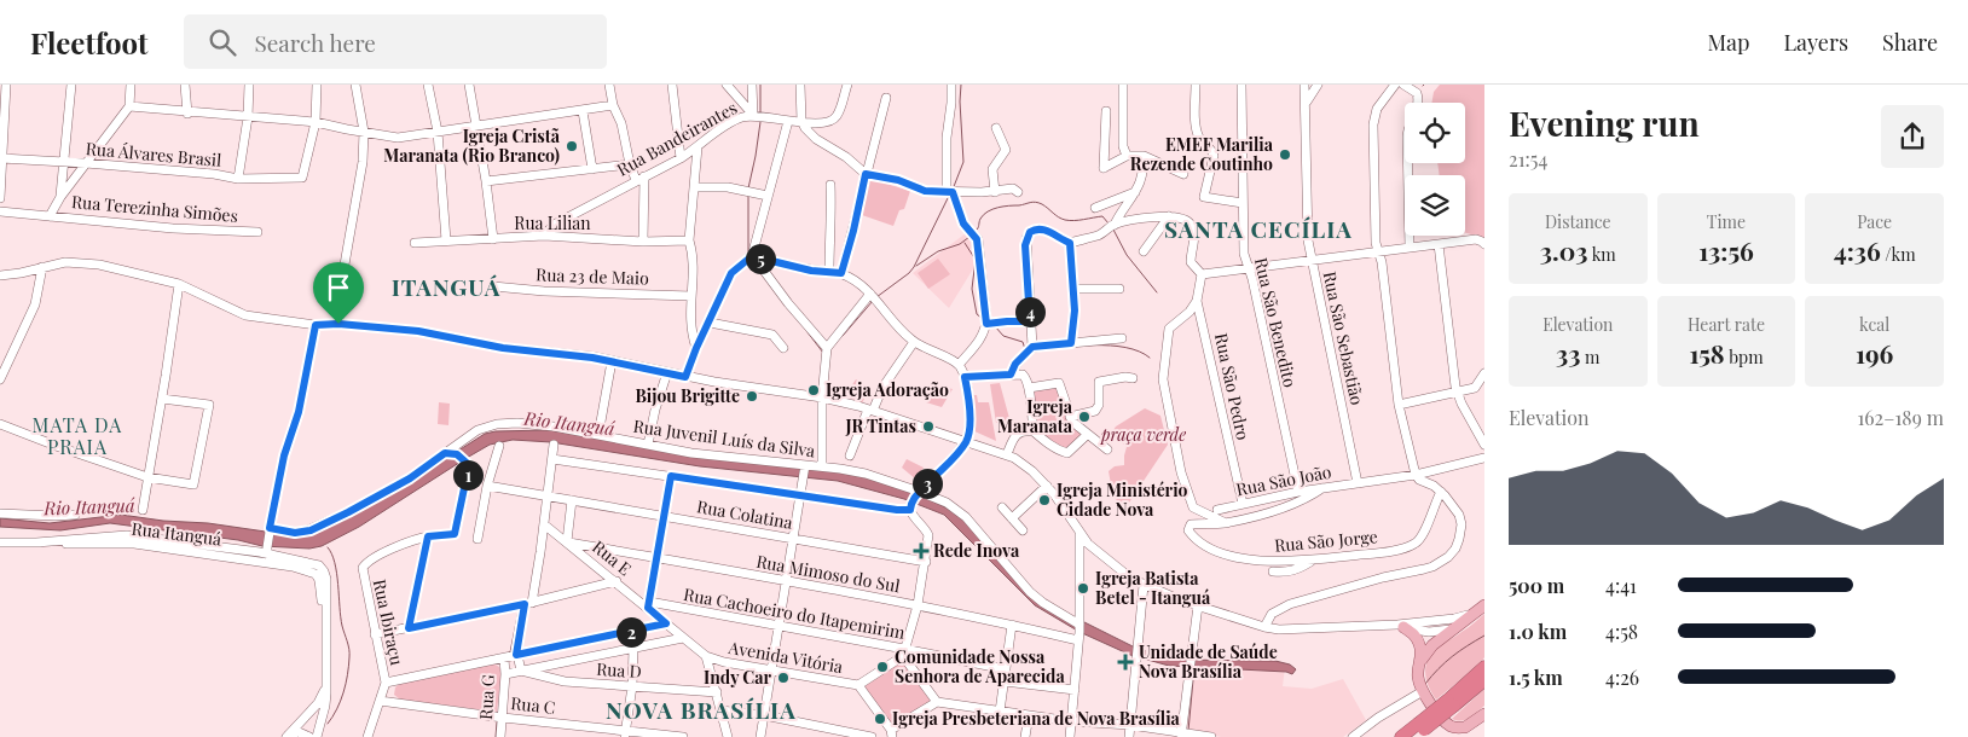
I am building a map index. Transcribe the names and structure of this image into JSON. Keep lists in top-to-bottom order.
{
  "streets": {
    "street": [
      "Rua Bandeirantes",
      "Rua Álvares Brasil",
      "Rua Terezinha Simões",
      "Rua Lilian",
      "Rua 23 de Maio",
      "Rua São Benedito",
      "Rua São Sebastião",
      "Rua São Pedro",
      "Rua Juvenil Luís da Silva",
      "Rua São João",
      "Rua Colatina",
      "Rua Itanguá",
      "Rua São Jorge",
      "Rua E",
      "Rua Mimoso do Sul",
      "Rua Cachoeiro do Itapemirim",
      "Rua Ibiraçu",
      "Avenida Vitória",
      "Rua D",
      "Rua G",
      "Rua C"
    ]
  },
  "crossings": [
    ["Rua Bandeirantes", "Rua Lilian"],
    ["Rua São Benedito", "Rua São João"],
    ["Rua São Sebastião", "Rua São João"],
    ["Rua São Pedro", "Rua São João"],
    ["Rua São João", "Rua São Jorge"],
    ["Rua E", "Rua Mimoso do Sul"],
    ["Rua E", "Rua Cachoeiro do Itapemirim"],
    ["Rua E", "Avenida Vitória"],
    ["Rua G", "Rua C"]
  ],
  "districts": [
    "SANTA CECÍLIA",
    "ITANGUÁ",
    "MATA DA PRAIA",
    "NOVA BRASÍLIA"
  ],
  "water": ["Rio Itanguá"],
  "parks": ["praça verde"],
  "places": {
    "other": [
      "Igreja Cristã Maranata (Rio Branco)",
      "EMEF Marilia Rezende Coutinho",
      "Igreja Adoração",
      "Bijou Brigitte",
      "Igreja Maranata",
      "JR Tintas",
      "Igreja Ministério Cidade Nova",
      "Igreja Batista Betel - Itanguá",
      "Comunidade Nossa Senhora de Aparecida",
      "Indy Car",
      "Igreja Presbeteriana de Nova Brasília"
    ],
    "health": ["Rede Inova", "Unidade de Saúde Nova Brasília"]
  },
  "page": {
    "header": "Fleetfoot",
    "search": "Search here",
    "nav": ["Map", "Layers", "Share"],
    "heading": ["Evening run", "21:54"],
    "stats": [
      ["Distance", "3.03 km"],
      ["Time", "13:56"],
      ["Pace", "4:36 /km"],
      ["Elevation", "33 m"],
      ["Heart rate", "158 bpm"],
      ["kcal", "196"]
    ],
    "pins": [
      "5",
      "4",
      "1",
      "3",
      "2"
    ],
    "chart": ["Elevation", "162–189 m"],
    "list": [
      {
        "name": "500 m",
        "note": "4:41"
      },
      {
        "name": "1.0 km",
        "note": "4:58"
      },
      {
        "name": "1.5 km",
        "note": "4:26"
      }
    ]
  }
}
